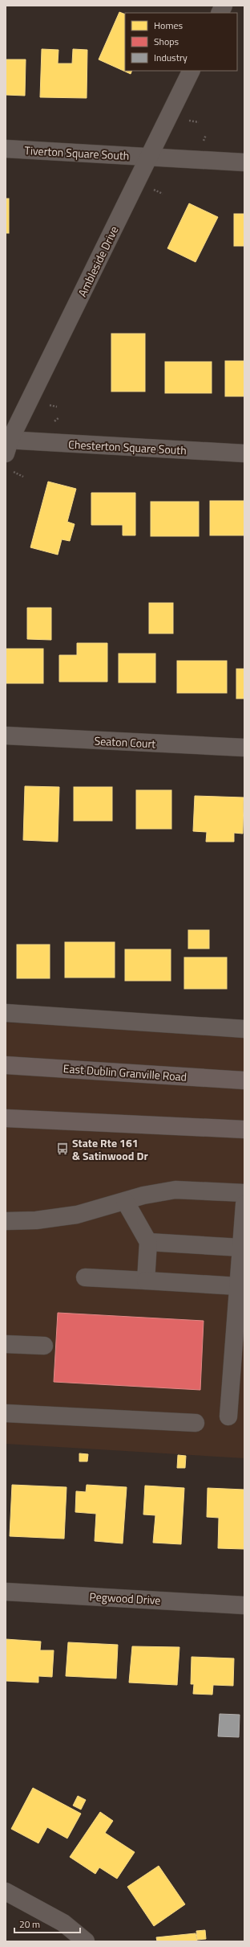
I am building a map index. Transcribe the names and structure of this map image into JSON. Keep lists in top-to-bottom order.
{
  "streets": {
    "main road": ["East Dublin Granville Road"],
    "street": [
      "Tiverton Square South",
      "Ambleside Drive",
      "Chesterton Square South",
      "Seaton Court",
      "Pegwood Drive"
    ]
  },
  "crossings": [
    ["Tiverton Square South", "Ambleside Drive"],
    ["Ambleside Drive", "Chesterton Square South"]
  ],
  "places": {
    "bus stop": ["State Rte 161 & Satinwood Dr"]
  },
  "legend": ["Homes", "Shops", "Industry"],
  "scale_bar": "20 m"
}
